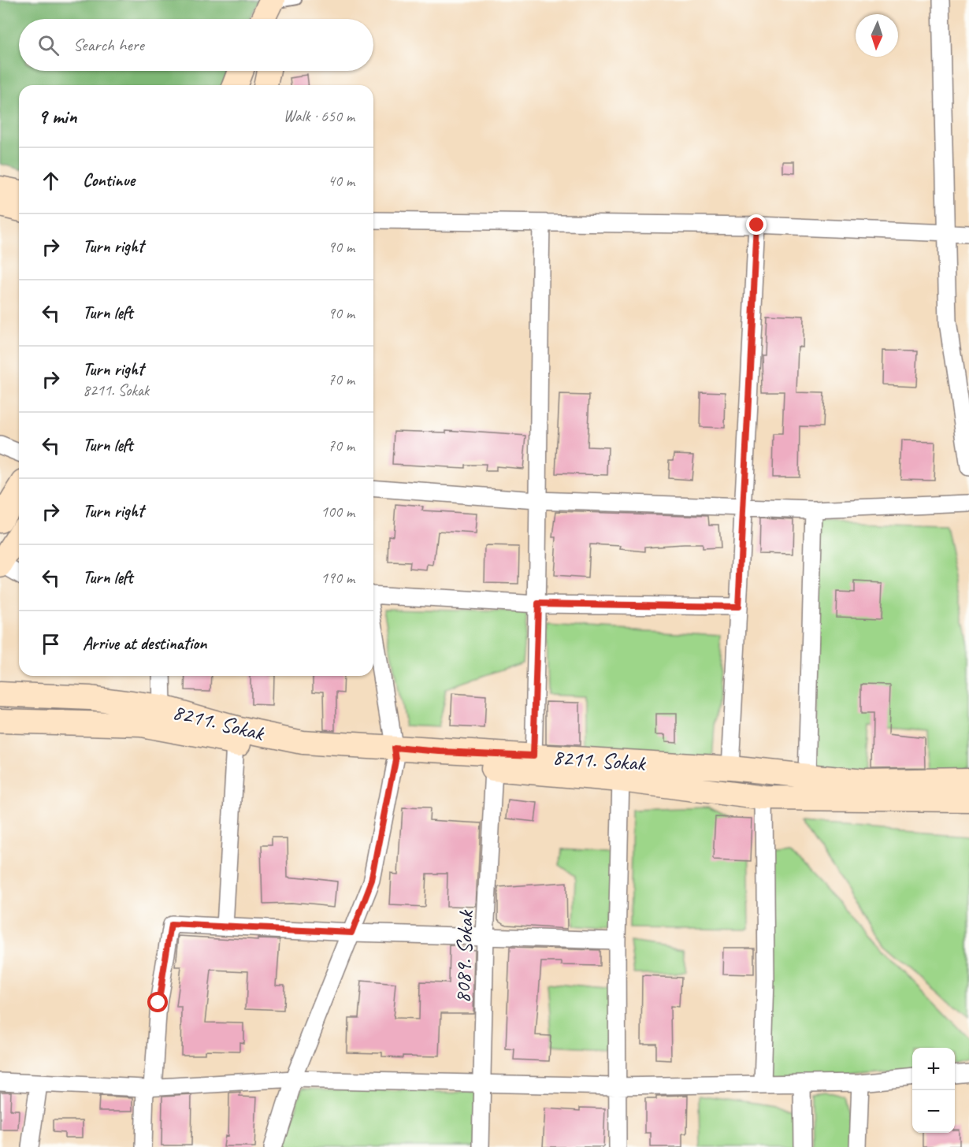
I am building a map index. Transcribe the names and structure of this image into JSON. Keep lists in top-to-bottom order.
{
  "streets": {
    "street": ["8211. Sokak", "8089. Sokak"]
  },
  "north": "bottom",
  "page": {
    "search": "Search here",
    "heading": ["9 min", "Walk · 650 m"],
    "list": [
      ["Continue", "40 m"],
      ["Turn right", "90 m"],
      ["Turn left", "90 m"],
      ["Turn right", "8211. Sokak", "70 m"],
      ["Turn left", "70 m"],
      ["Turn right", "100 m"],
      ["Turn left", "190 m"],
      "Arrive at destination"
    ],
    "map_buttons": ["+", "−"]
  }
}
